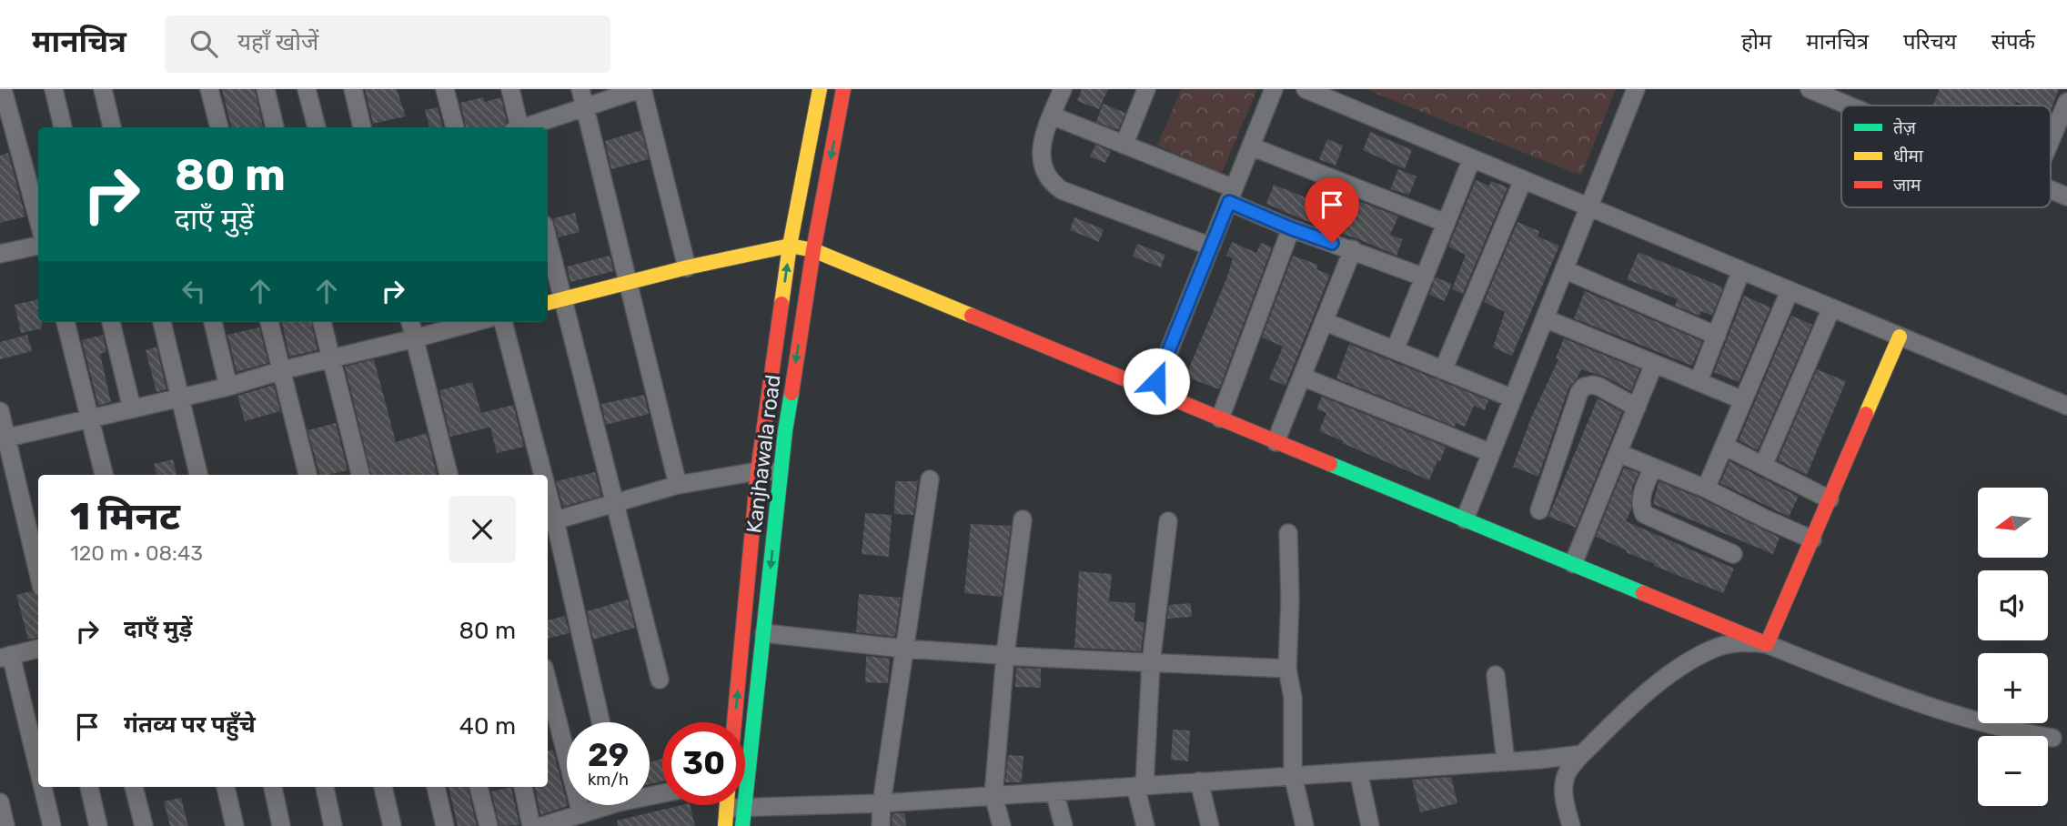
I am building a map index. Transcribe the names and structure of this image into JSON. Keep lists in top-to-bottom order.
{
  "streets": {
    "street": ["Kanjhawala road"]
  },
  "legend": ["तेज़", "धीमा", "जाम"],
  "north": "left",
  "page": {
    "header": "मानचित्र",
    "search": "यहाँ खोजें",
    "nav": [
      "होम",
      "मानचित्र",
      "परिचय",
      "संपर्क"
    ],
    "turn": ["80 m", "दाएँ मुड़ें"],
    "heading": ["1 मिनट", "120 m · 08:43"],
    "map_buttons": ["+", "−"],
    "list": [
      {
        "name": "दाएँ मुड़ें",
        "value": "80 m"
      },
      {
        "name": "गंतव्य पर पहुँचे",
        "value": "40 m"
      }
    ],
    "speed": "29 km/h",
    "limit": "30"
  }
}
